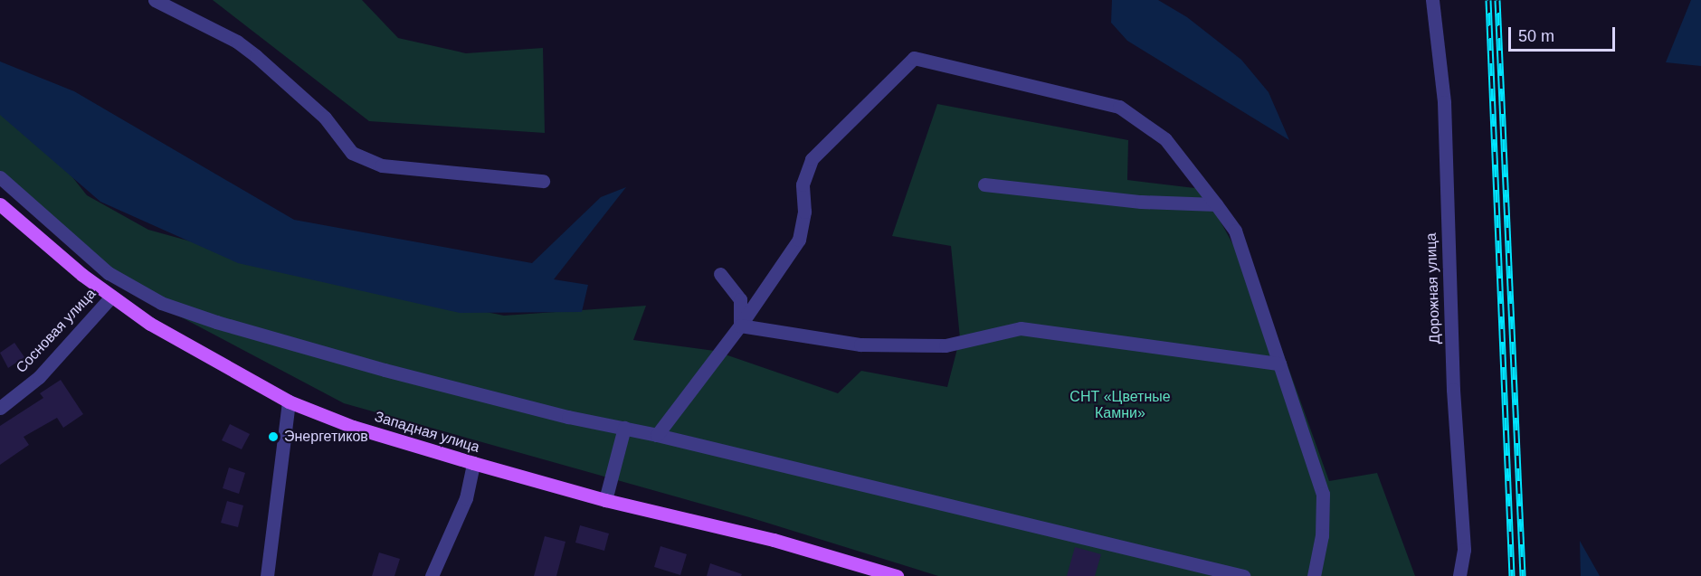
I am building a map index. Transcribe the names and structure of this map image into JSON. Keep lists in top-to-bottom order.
{
  "streets": {
    "main road": ["Западная улица"],
    "street": ["Дорожная улица", "Сосновая улица"]
  },
  "crossings": [
    ["Сосновая улица", "Западная улица"]
  ],
  "parks": ["СНТ «Цветные Камни»"],
  "places": ["Энергетиков"],
  "scale_bar": "50 m"
}
